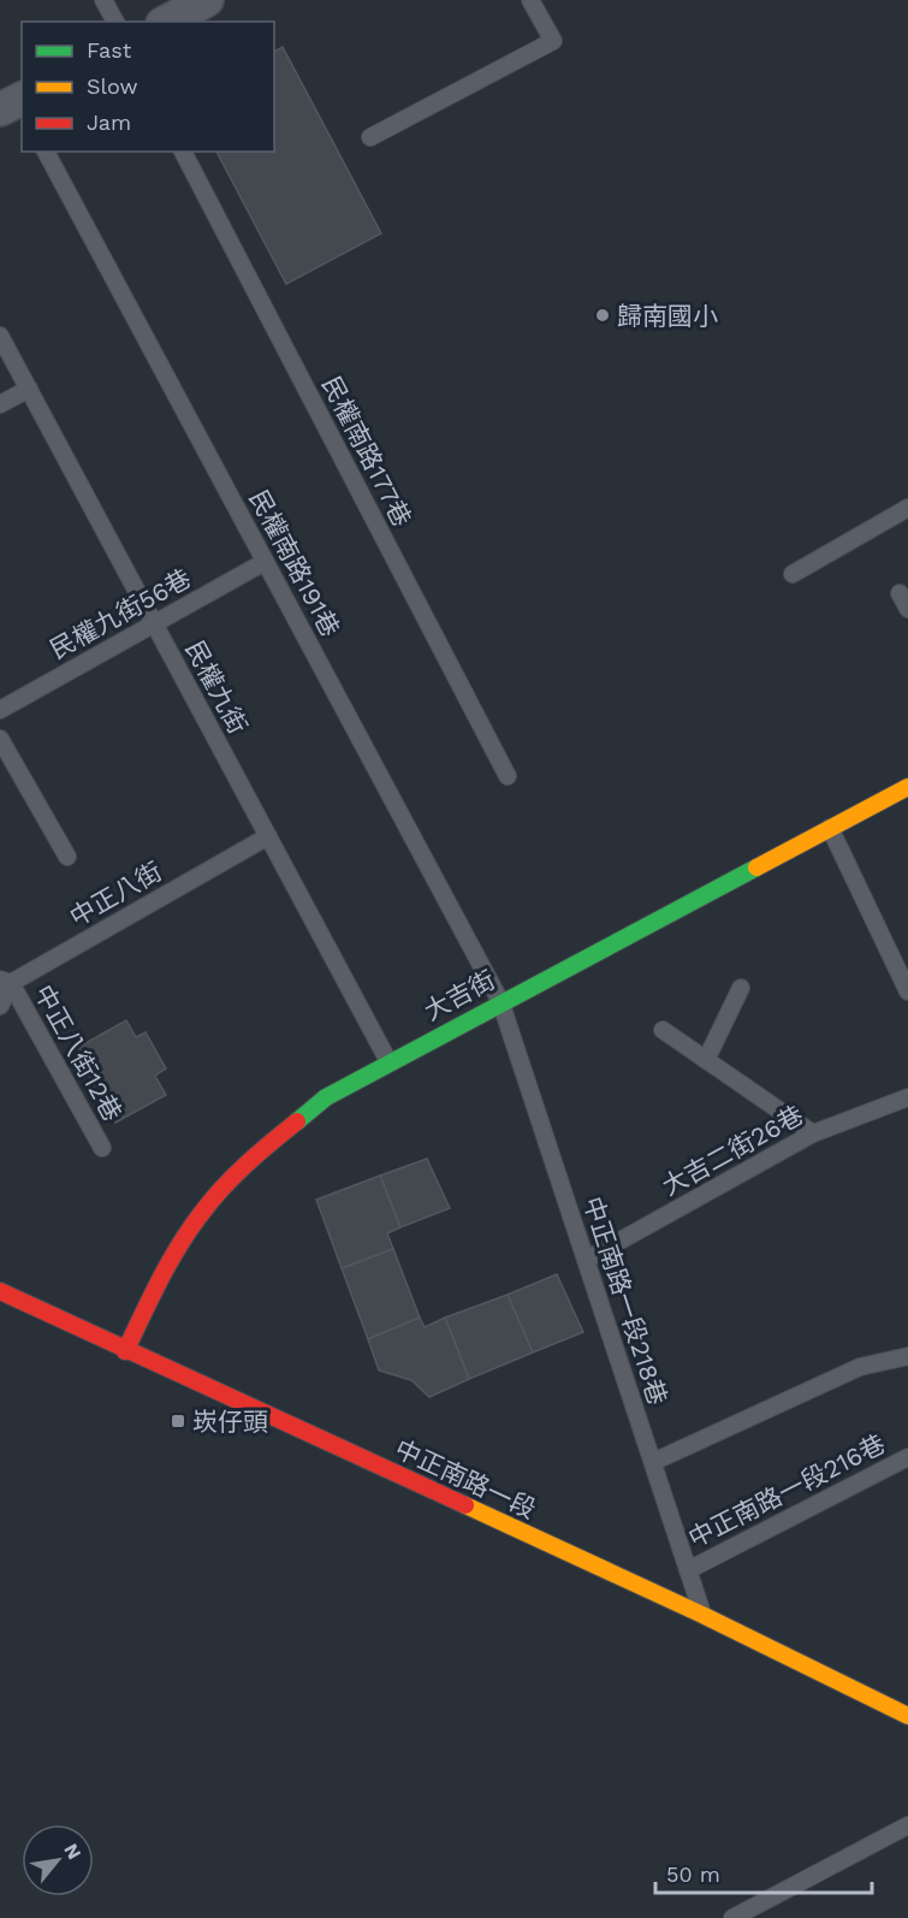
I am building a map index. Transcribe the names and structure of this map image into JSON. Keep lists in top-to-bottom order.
{
  "streets": {
    "street": ["大吉街", "中正南路一段"],
    "lane": [
      "民權南路177巷",
      "民權南路191巷",
      "民權九街56巷",
      "民權九街",
      "中正八街",
      "中正八街12巷",
      "大吉二街26巷",
      "中正南路一段218巷",
      "中正南路一段216巷"
    ]
  },
  "crossings": [
    ["民權南路191巷", "民權九街56巷"],
    ["民權南路191巷", "大吉街"],
    ["民權南路191巷", "中正南路一段218巷"],
    ["民權九街56巷", "民權九街"],
    ["民權九街", "中正八街"],
    ["民權九街", "大吉街"],
    ["中正八街", "中正八街12巷"],
    ["大吉街", "中正南路一段218巷"],
    ["大吉街", "中正南路一段"],
    ["大吉二街26巷", "中正南路一段218巷"],
    ["中正南路一段218巷", "中正南路一段"],
    ["中正南路一段218巷", "中正南路一段216巷"]
  ],
  "places": {
    "other": ["歸南國小"],
    "transit": ["崁仔頭"]
  },
  "legend": ["Fast", "Slow", "Jam"],
  "scale_bar": "50 m",
  "north": "top right"
}
